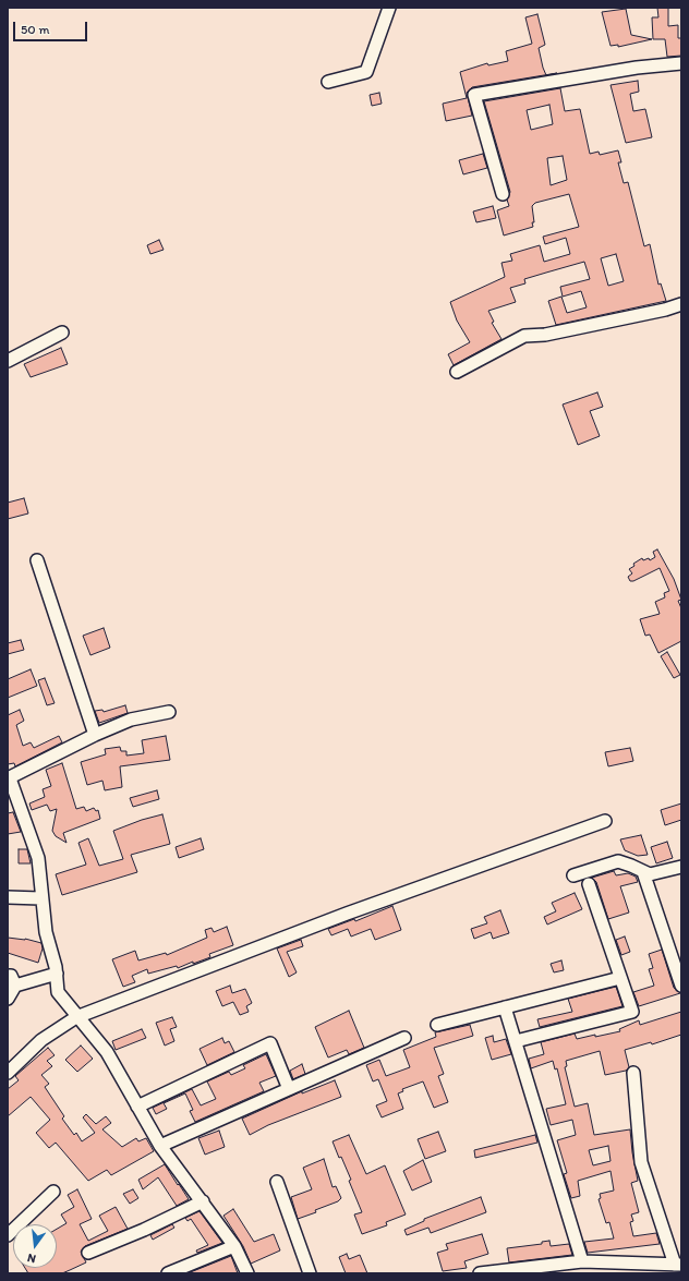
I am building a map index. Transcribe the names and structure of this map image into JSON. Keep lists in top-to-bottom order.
{
  "scale_bar": "50 m",
  "north": "bottom"
}
